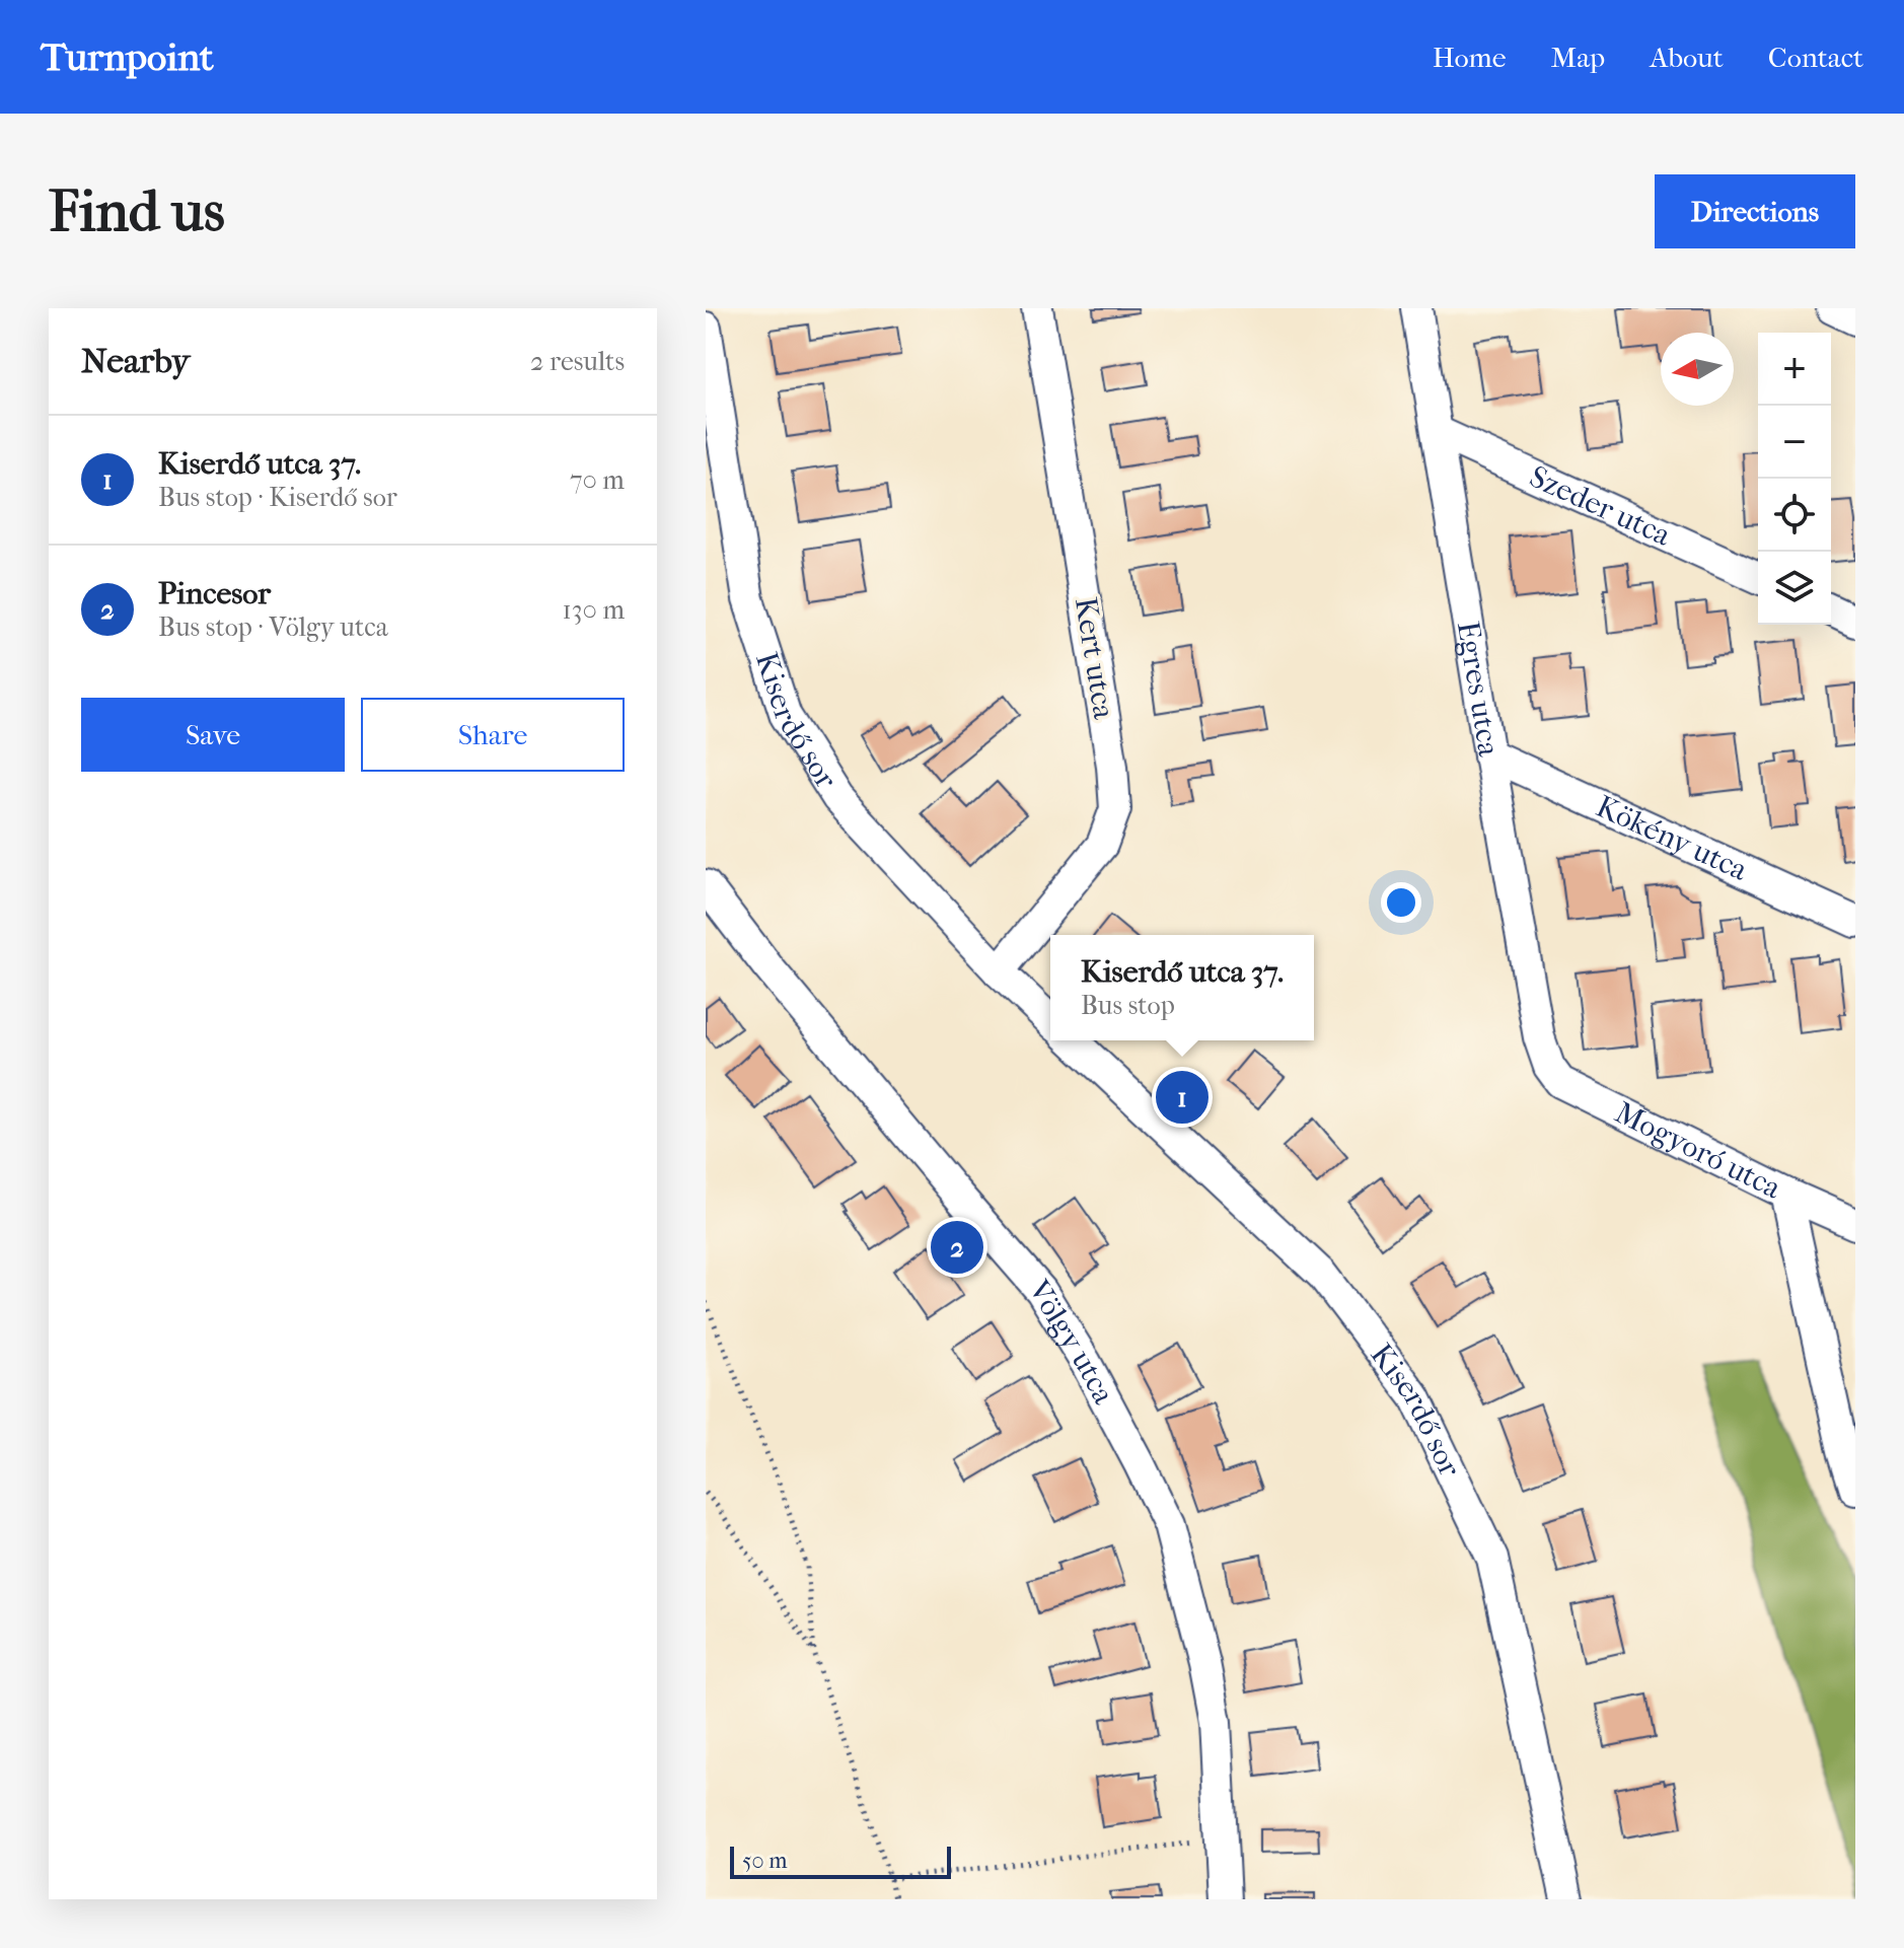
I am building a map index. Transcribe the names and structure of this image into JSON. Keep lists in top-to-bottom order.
{
  "streets": {
    "street": [
      "Szeder utca",
      "Kert utca",
      "Egres utca",
      "Kiserdő sor",
      "Kökény utca",
      "Mogyoró utca",
      "Völgy utca"
    ]
  },
  "crossings": [
    ["Szeder utca", "Egres utca"],
    ["Kert utca", "Kiserdő sor"],
    ["Egres utca", "Kökény utca"],
    ["Egres utca", "Mogyoró utca"]
  ],
  "scale_bar": "50 m",
  "north": "left",
  "page": {
    "header": "Turnpoint",
    "nav": [
      "Home",
      "Map",
      "About",
      "Contact"
    ],
    "buttons": [
      "Directions",
      ["Save", "Share"]
    ],
    "title": "Find us",
    "heading": ["Nearby", "2 results"],
    "map_buttons": ["+", "−"],
    "list": [
      {
        "mark": "1",
        "name": "Kiserdő utca 37.",
        "note": "Bus stop · Kiserdő sor",
        "value": "70 m"
      },
      {
        "mark": "2",
        "name": "Pincesor",
        "note": "Bus stop · Völgy utca",
        "value": "130 m"
      }
    ],
    "popup": ["Kiserdő utca 37.", "Bus stop"],
    "pins": ["1", "2"],
    "scale": "50 m"
  }
}
